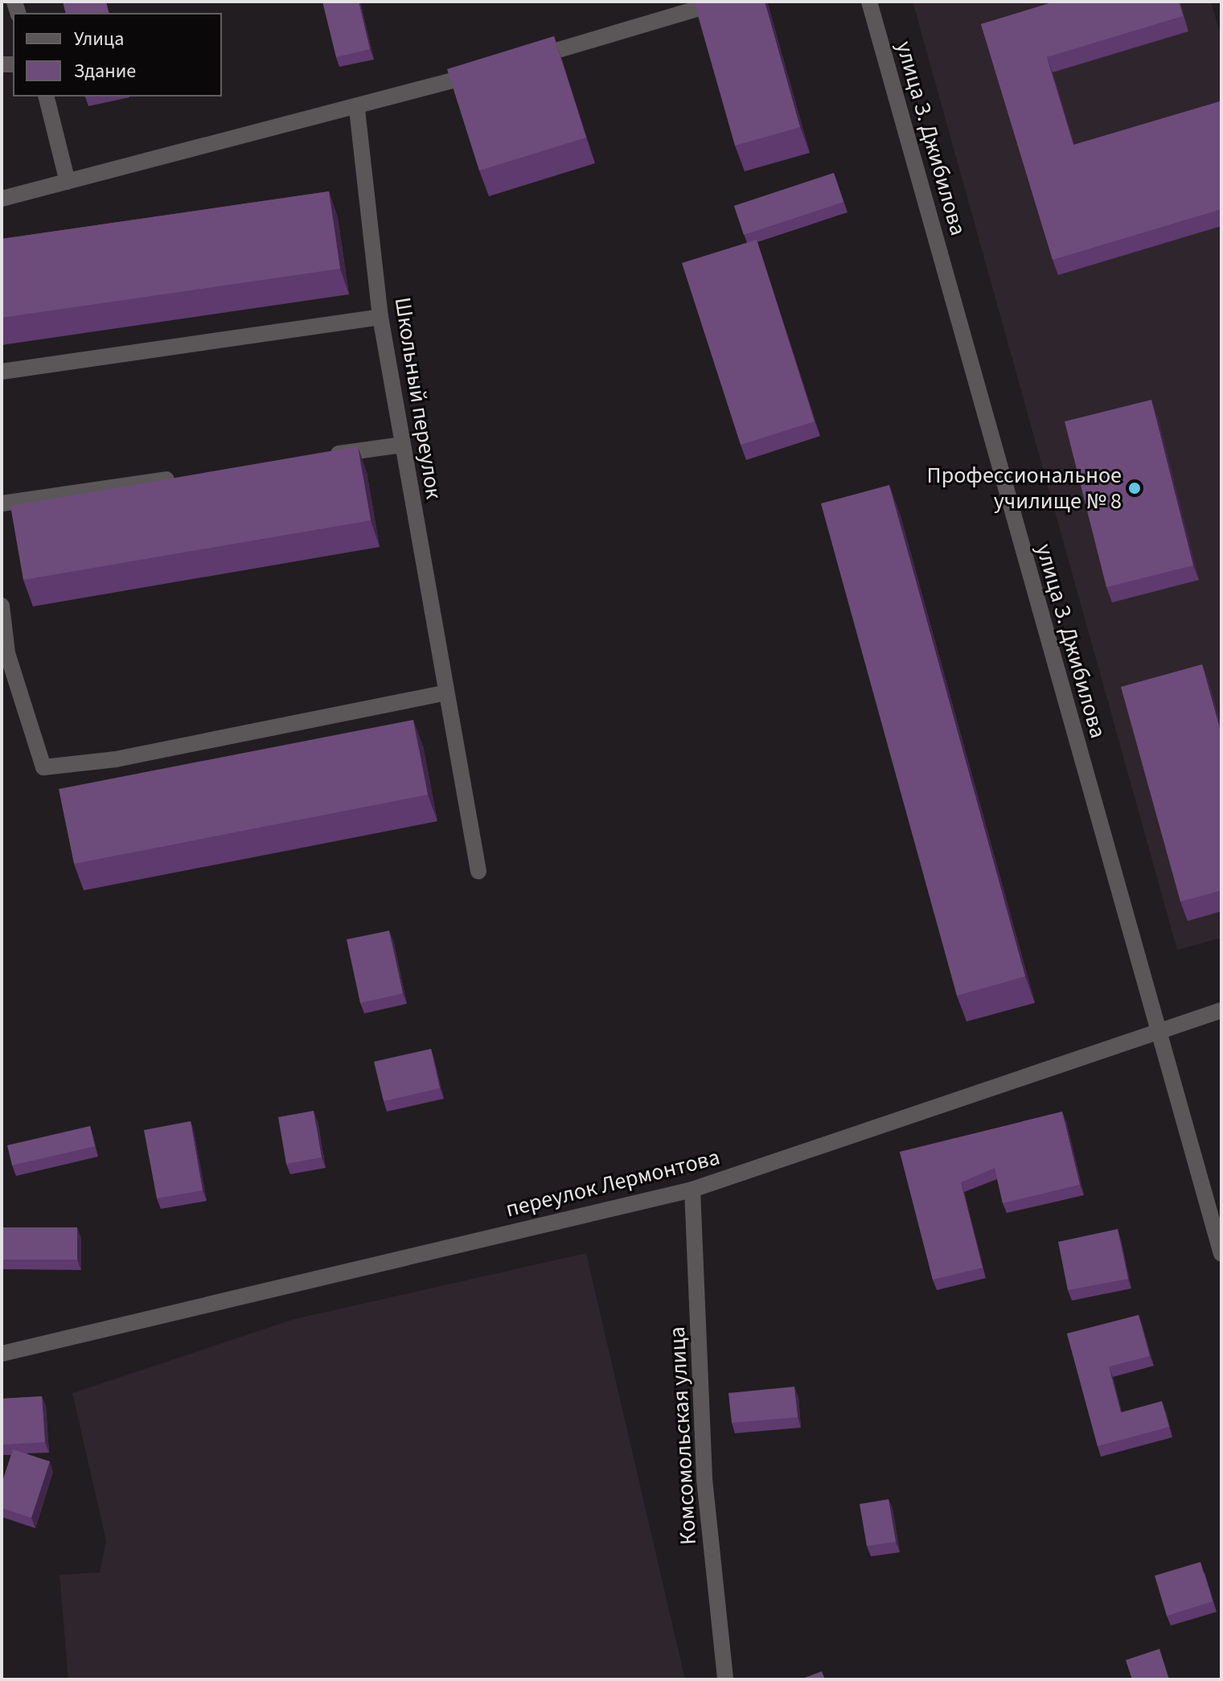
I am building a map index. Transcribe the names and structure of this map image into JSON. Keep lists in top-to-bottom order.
{
  "streets": {
    "street": [
      "улица З. Джибилова",
      "Школьный переулок",
      "переулок Лермонтова",
      "Комсомольская улица"
    ]
  },
  "crossings": [
    ["улица З. Джибилова", "переулок Лермонтова"],
    ["переулок Лермонтова", "Комсомольская улица"]
  ],
  "places": ["Профессиональное училище № 8"],
  "legend": ["Улица", "Здание"]
}
